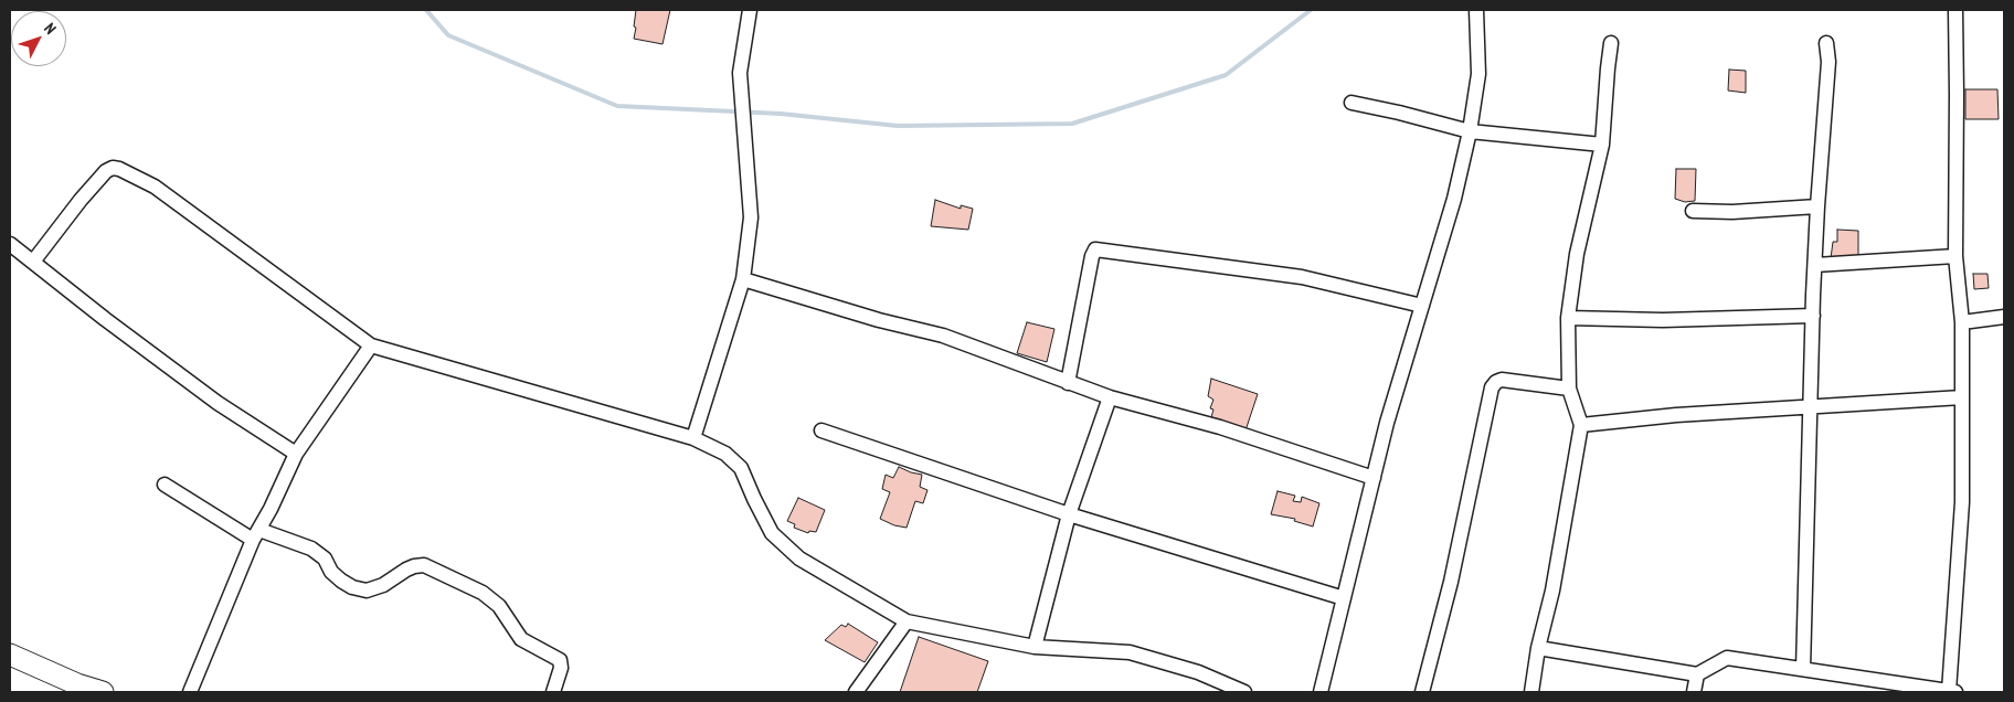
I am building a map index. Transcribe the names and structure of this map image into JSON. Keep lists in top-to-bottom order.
{
  "north": "top right"
}
